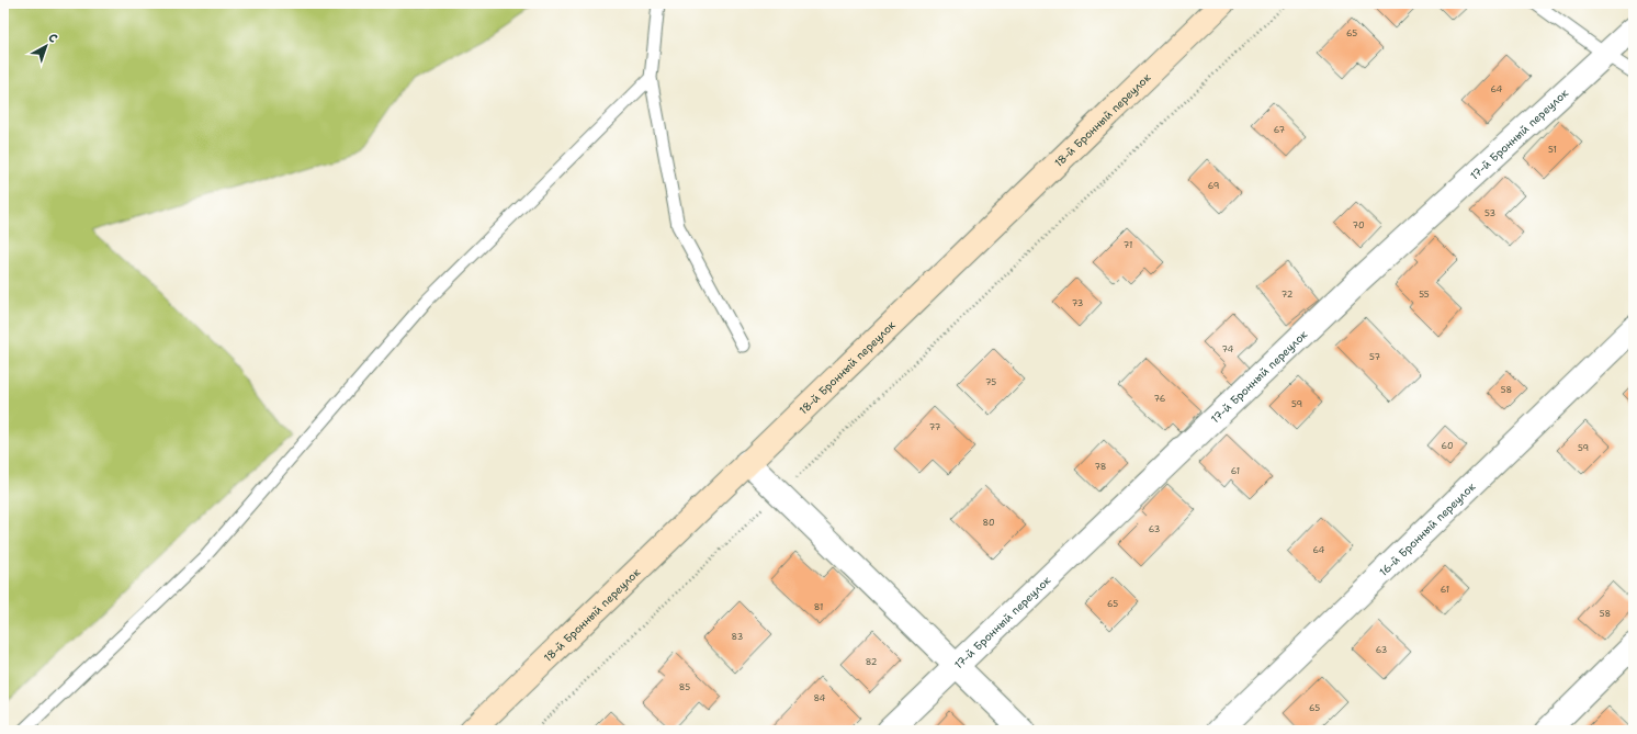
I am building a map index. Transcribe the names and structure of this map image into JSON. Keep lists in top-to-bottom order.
{
  "streets": {
    "street": ["18-й Бронный переулок", "17-й Бронный переулок", "16-й Бронный переулок"]
  },
  "house_numbers": [
    "65",
    "64",
    "67",
    "51",
    "69",
    "53",
    "70",
    "71",
    "72",
    "55",
    "73",
    "74",
    "57",
    "75",
    "58",
    "76",
    "59",
    "77",
    "60",
    "59",
    "78",
    "61",
    "80",
    "63",
    "64",
    "61",
    "65",
    "81",
    "58",
    "83",
    "63",
    "82",
    "85",
    "84",
    "65"
  ],
  "north": "top right"
}
